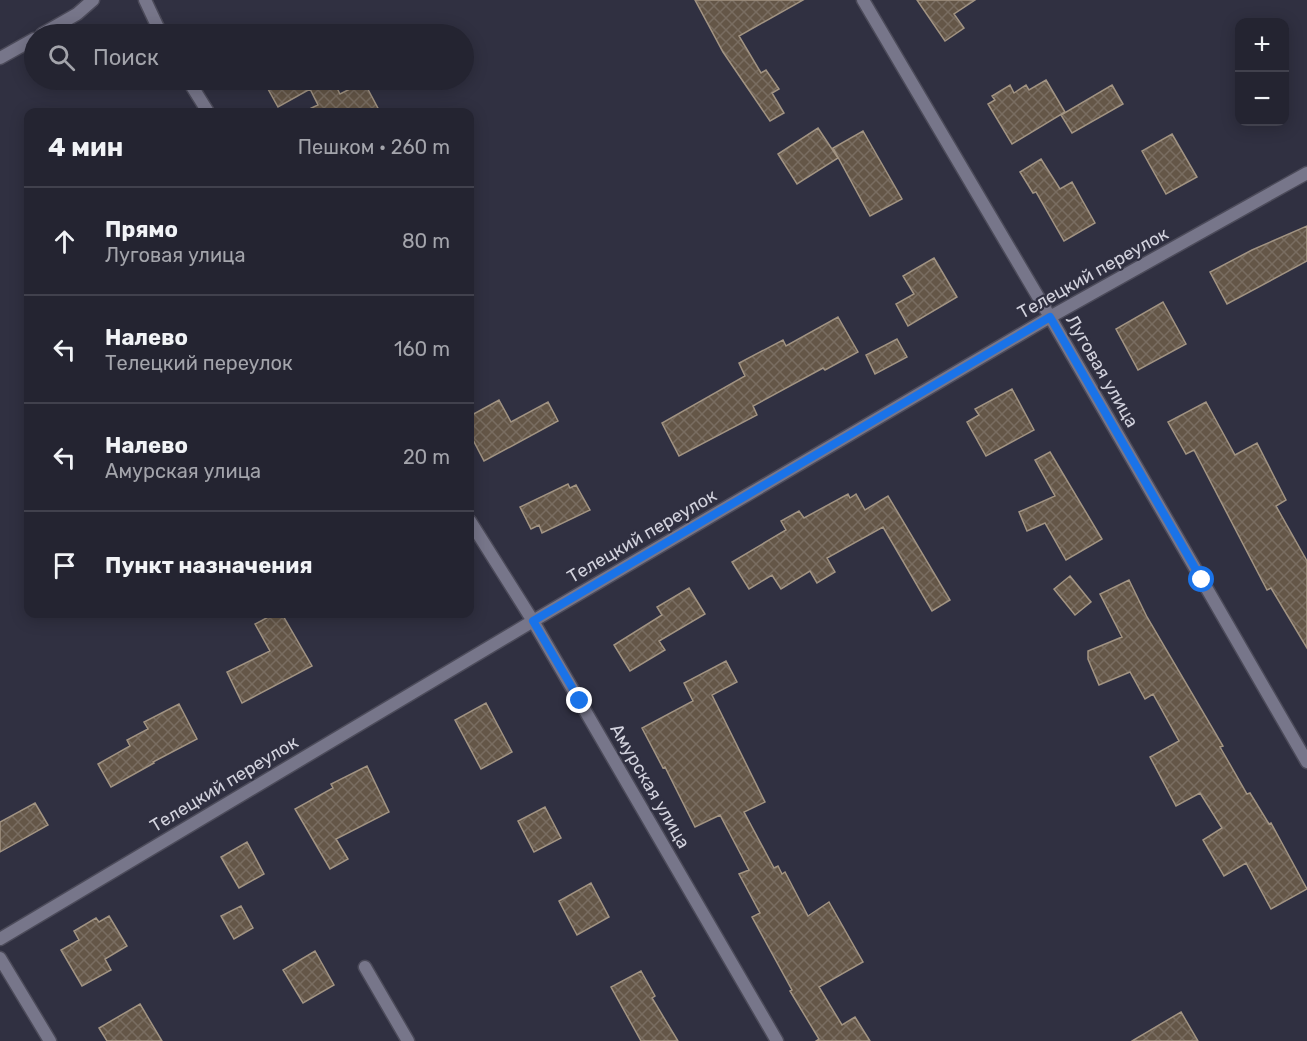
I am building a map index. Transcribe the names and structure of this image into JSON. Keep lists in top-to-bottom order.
{
  "streets": {
    "street": ["Телецкий переулок", "Луговая улица", "Амурская улица"]
  },
  "crossings": [
    ["Телецкий переулок", "Луговая улица"],
    ["Телецкий переулок", "Амурская улица"]
  ],
  "page": {
    "map_buttons": ["+", "−"],
    "search": "Поиск",
    "heading": ["4 мин", "Пешком · 260 m"],
    "list": [
      ["Прямо", "Луговая улица", "80 m"],
      ["Налево", "Телецкий переулок", "160 m"],
      ["Налево", "Амурская улица", "20 m"],
      "Пункт назначения"
    ]
  }
}
